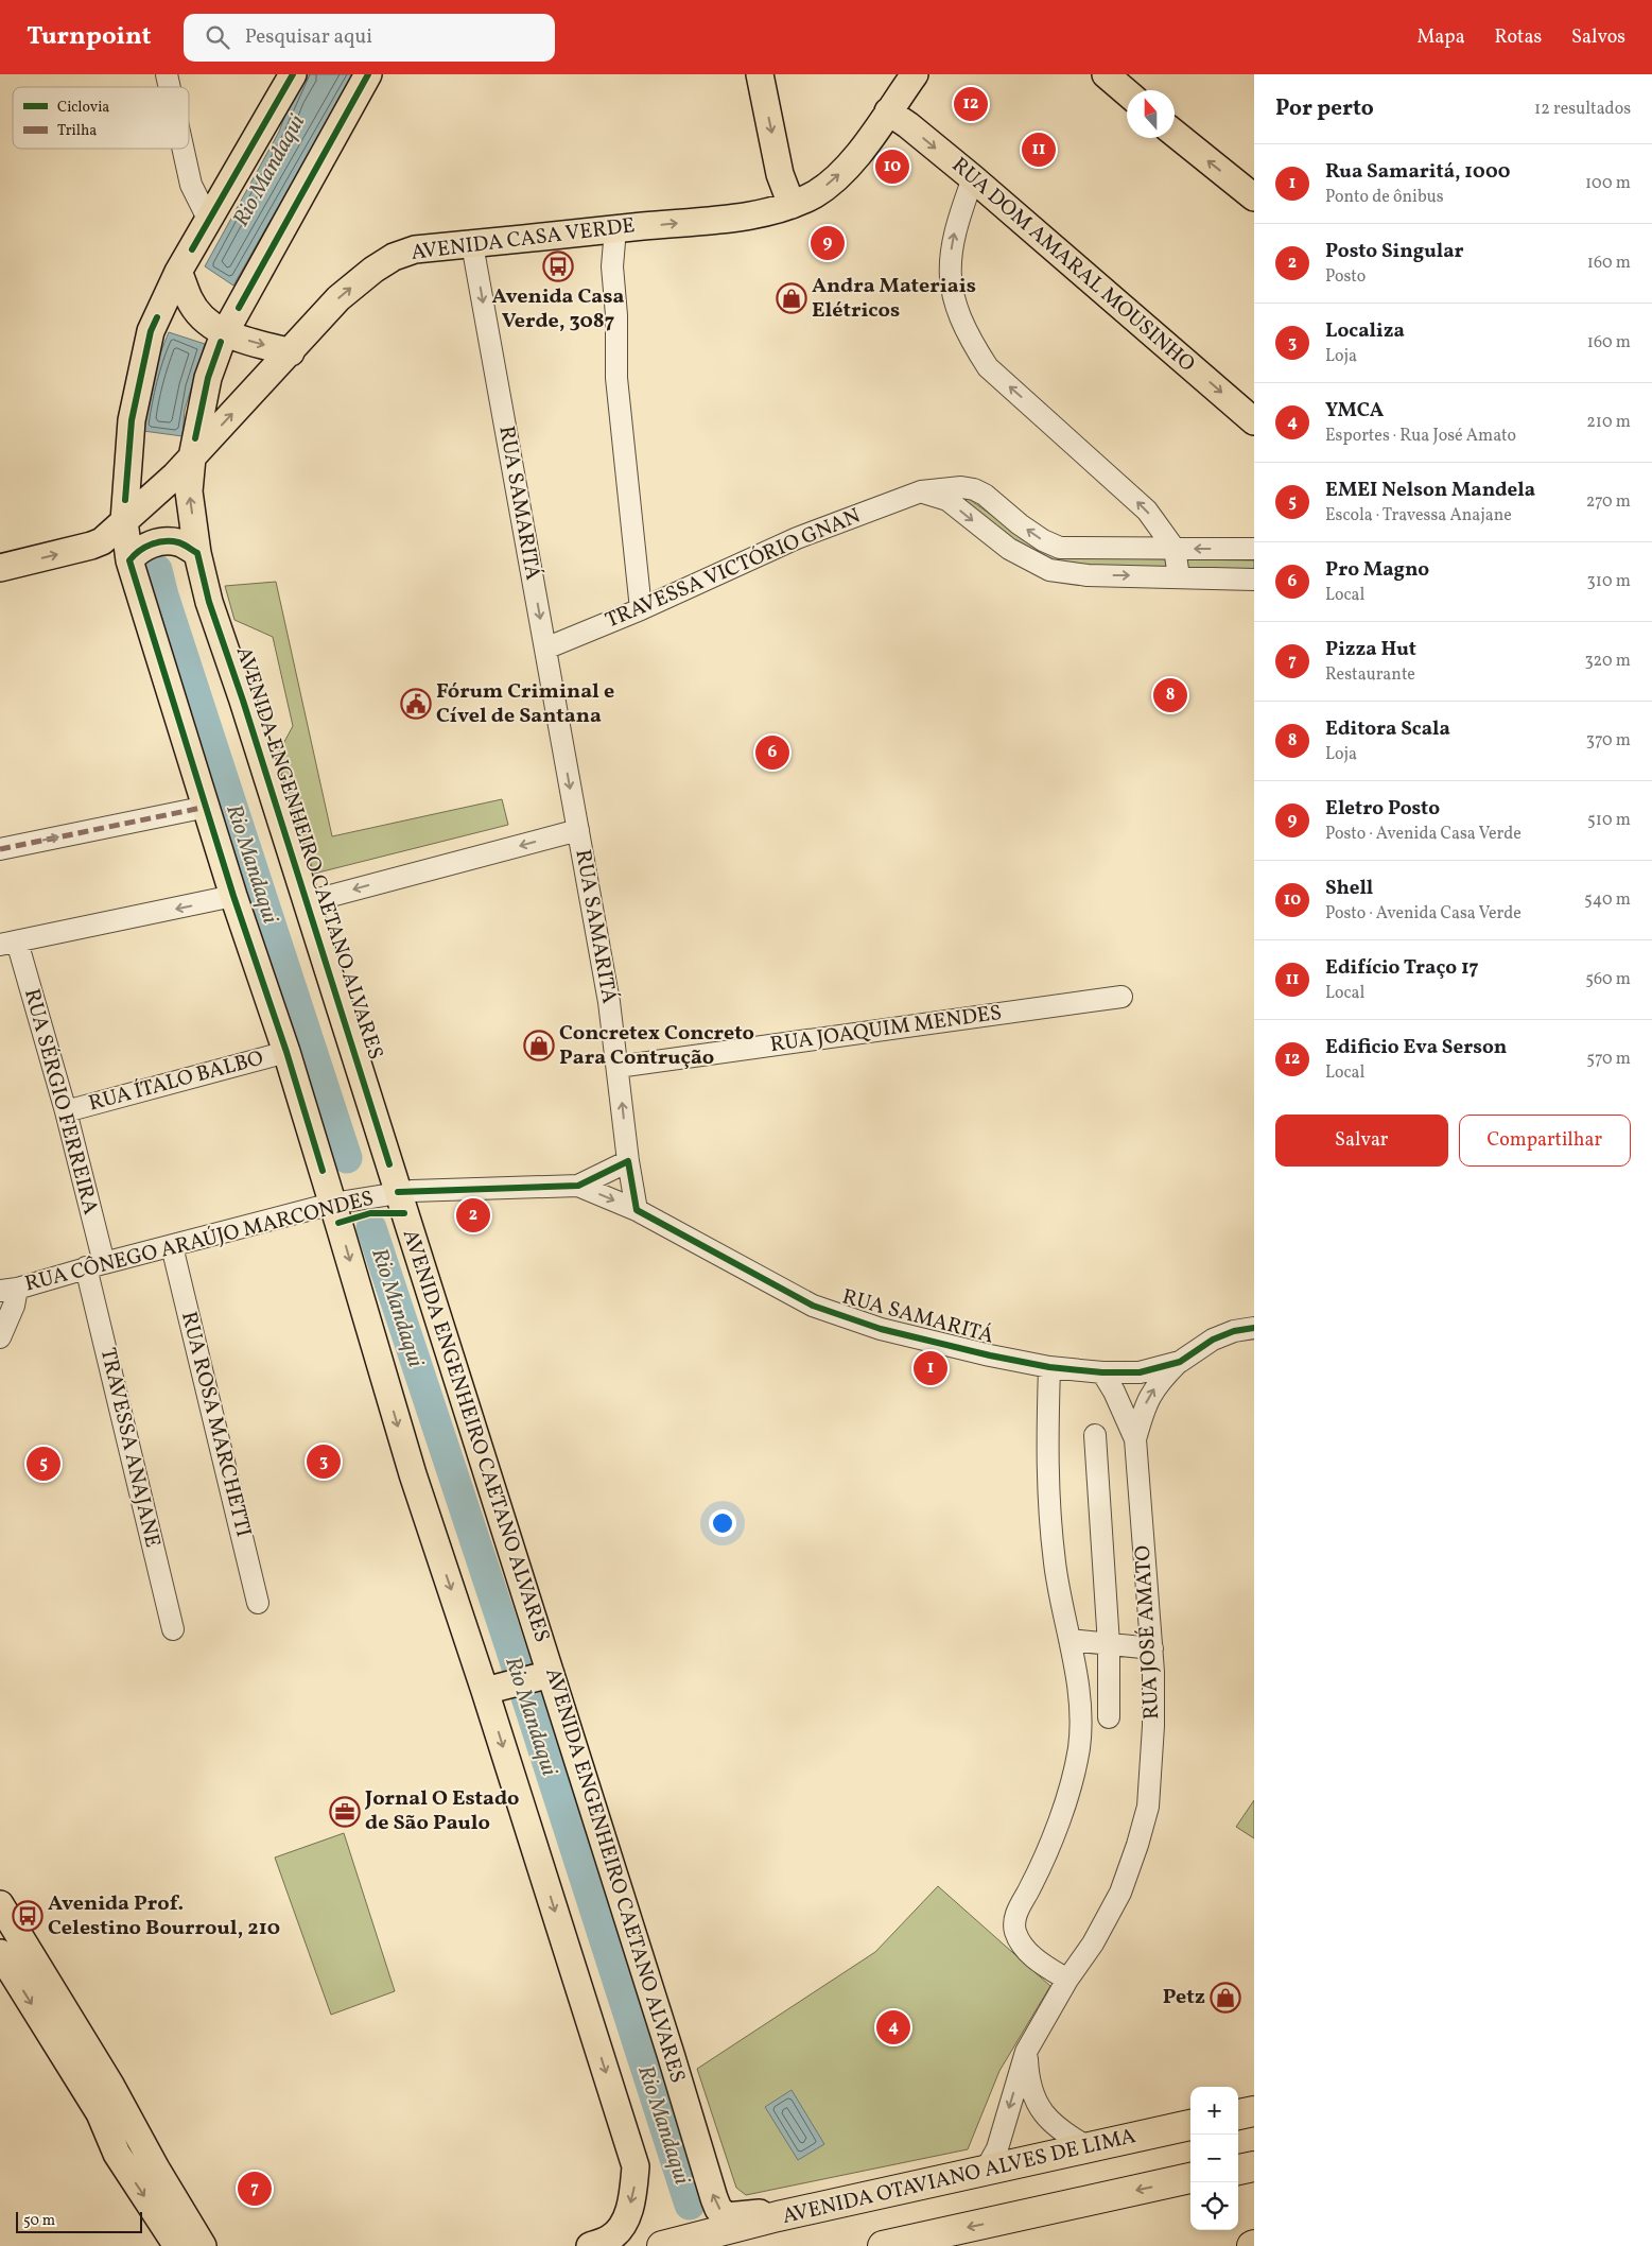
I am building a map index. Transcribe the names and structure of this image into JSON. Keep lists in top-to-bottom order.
{
  "streets": {
    "highway": ["AVENIDA OTAVIANO ALVES DE LIMA"],
    "main road": ["AVENIDA CASA VERDE", "RUA DOM AMARAL MOUSINHO", "AVENIDA ENGENHEIRO CAETANO ALVARES"],
    "street": [
      "RUA SAMARITÁ",
      "TRAVESSA VICTÓRIO GNAN",
      "RUA JOAQUIM MENDES",
      "RUA ÍTALO BALBO",
      "RUA SÉRGIO FERREIRA",
      "RUA CÔNEGO ARAÚJO MARCONDES",
      "RUA ROSA MARCHETTI",
      "TRAVESSA ANAJANE",
      "RUA JOSÉ AMATO"
    ]
  },
  "crossings": [
    ["AVENIDA CASA VERDE", "RUA DOM AMARAL MOUSINHO"],
    ["AVENIDA CASA VERDE", "RUA SAMARITÁ"],
    ["AVENIDA CASA VERDE", "AVENIDA ENGENHEIRO CAETANO ALVARES"],
    ["RUA SAMARITÁ", "TRAVESSA VICTÓRIO GNAN"],
    ["RUA SAMARITÁ", "RUA JOAQUIM MENDES"],
    ["RUA SAMARITÁ", "RUA JOSÉ AMATO"],
    ["AVENIDA ENGENHEIRO CAETANO ALVARES", "RUA CÔNEGO ARAÚJO MARCONDES"],
    ["AVENIDA ENGENHEIRO CAETANO ALVARES", "AVENIDA OTAVIANO ALVES DE LIMA"],
    ["RUA ÍTALO BALBO", "RUA SÉRGIO FERREIRA"],
    ["RUA SÉRGIO FERREIRA", "RUA CÔNEGO ARAÚJO MARCONDES"],
    ["RUA SÉRGIO FERREIRA", "TRAVESSA ANAJANE"],
    ["RUA CÔNEGO ARAÚJO MARCONDES", "RUA ROSA MARCHETTI"],
    ["RUA CÔNEGO ARAÚJO MARCONDES", "TRAVESSA ANAJANE"],
    ["RUA JOSÉ AMATO", "AVENIDA OTAVIANO ALVES DE LIMA"]
  ],
  "one_way": ["AVENIDA CASA VERDE", "RUA DOM AMARAL MOUSINHO"],
  "water": ["Rio Mandaqui"],
  "places": {
    "bus stop": ["Avenida Casa Verde, 3087", "Avenida Prof. Celestino Bourroul, 210"],
    "shop": ["Andra Materiais Elétricos", "Concretex Concreto Para Contrução", "Petz"],
    "public building": ["Fórum Criminal e Cível de Santana"],
    "office": ["Jornal O Estado de São Paulo"]
  },
  "legend": ["Ciclovia", "Trilha"],
  "scale_bar": "50 m",
  "north": "top",
  "page": {
    "header": "Turnpoint",
    "search": "Pesquisar aqui",
    "nav": ["Mapa", "Rotas", "Salvos"],
    "heading": ["Por perto", "12 resultados"],
    "pins": [
      "12",
      "11",
      "10",
      "9",
      "8",
      "6",
      "2",
      "1",
      "3",
      "5",
      "4",
      "7"
    ],
    "list": [
      {
        "mark": "1",
        "name": "Rua Samaritá, 1000",
        "note": "Ponto de ônibus",
        "value": "100 m"
      },
      {
        "mark": "2",
        "name": "Posto Singular",
        "note": "Posto",
        "value": "160 m"
      },
      {
        "mark": "3",
        "name": "Localiza",
        "note": "Loja",
        "value": "160 m"
      },
      {
        "mark": "4",
        "name": "YMCA",
        "note": "Esportes · Rua José Amato",
        "value": "210 m"
      },
      {
        "mark": "5",
        "name": "EMEI Nelson Mandela",
        "note": "Escola · Travessa Anajane",
        "value": "270 m"
      },
      {
        "mark": "6",
        "name": "Pro Magno",
        "note": "Local",
        "value": "310 m"
      },
      {
        "mark": "7",
        "name": "Pizza Hut",
        "note": "Restaurante",
        "value": "320 m"
      },
      {
        "mark": "8",
        "name": "Editora Scala",
        "note": "Loja",
        "value": "370 m"
      },
      {
        "mark": "9",
        "name": "Eletro Posto",
        "note": "Posto · Avenida Casa Verde",
        "value": "510 m"
      },
      {
        "mark": "10",
        "name": "Shell",
        "note": "Posto · Avenida Casa Verde",
        "value": "540 m"
      },
      {
        "mark": "11",
        "name": "Edifício Traço 17",
        "note": "Local",
        "value": "560 m"
      },
      {
        "mark": "12",
        "name": "Edificio Eva Serson",
        "note": "Local",
        "value": "570 m"
      }
    ],
    "buttons": ["Salvar", "Compartilhar"],
    "map_buttons": ["+", "−"],
    "scale": "50 m"
  }
}
